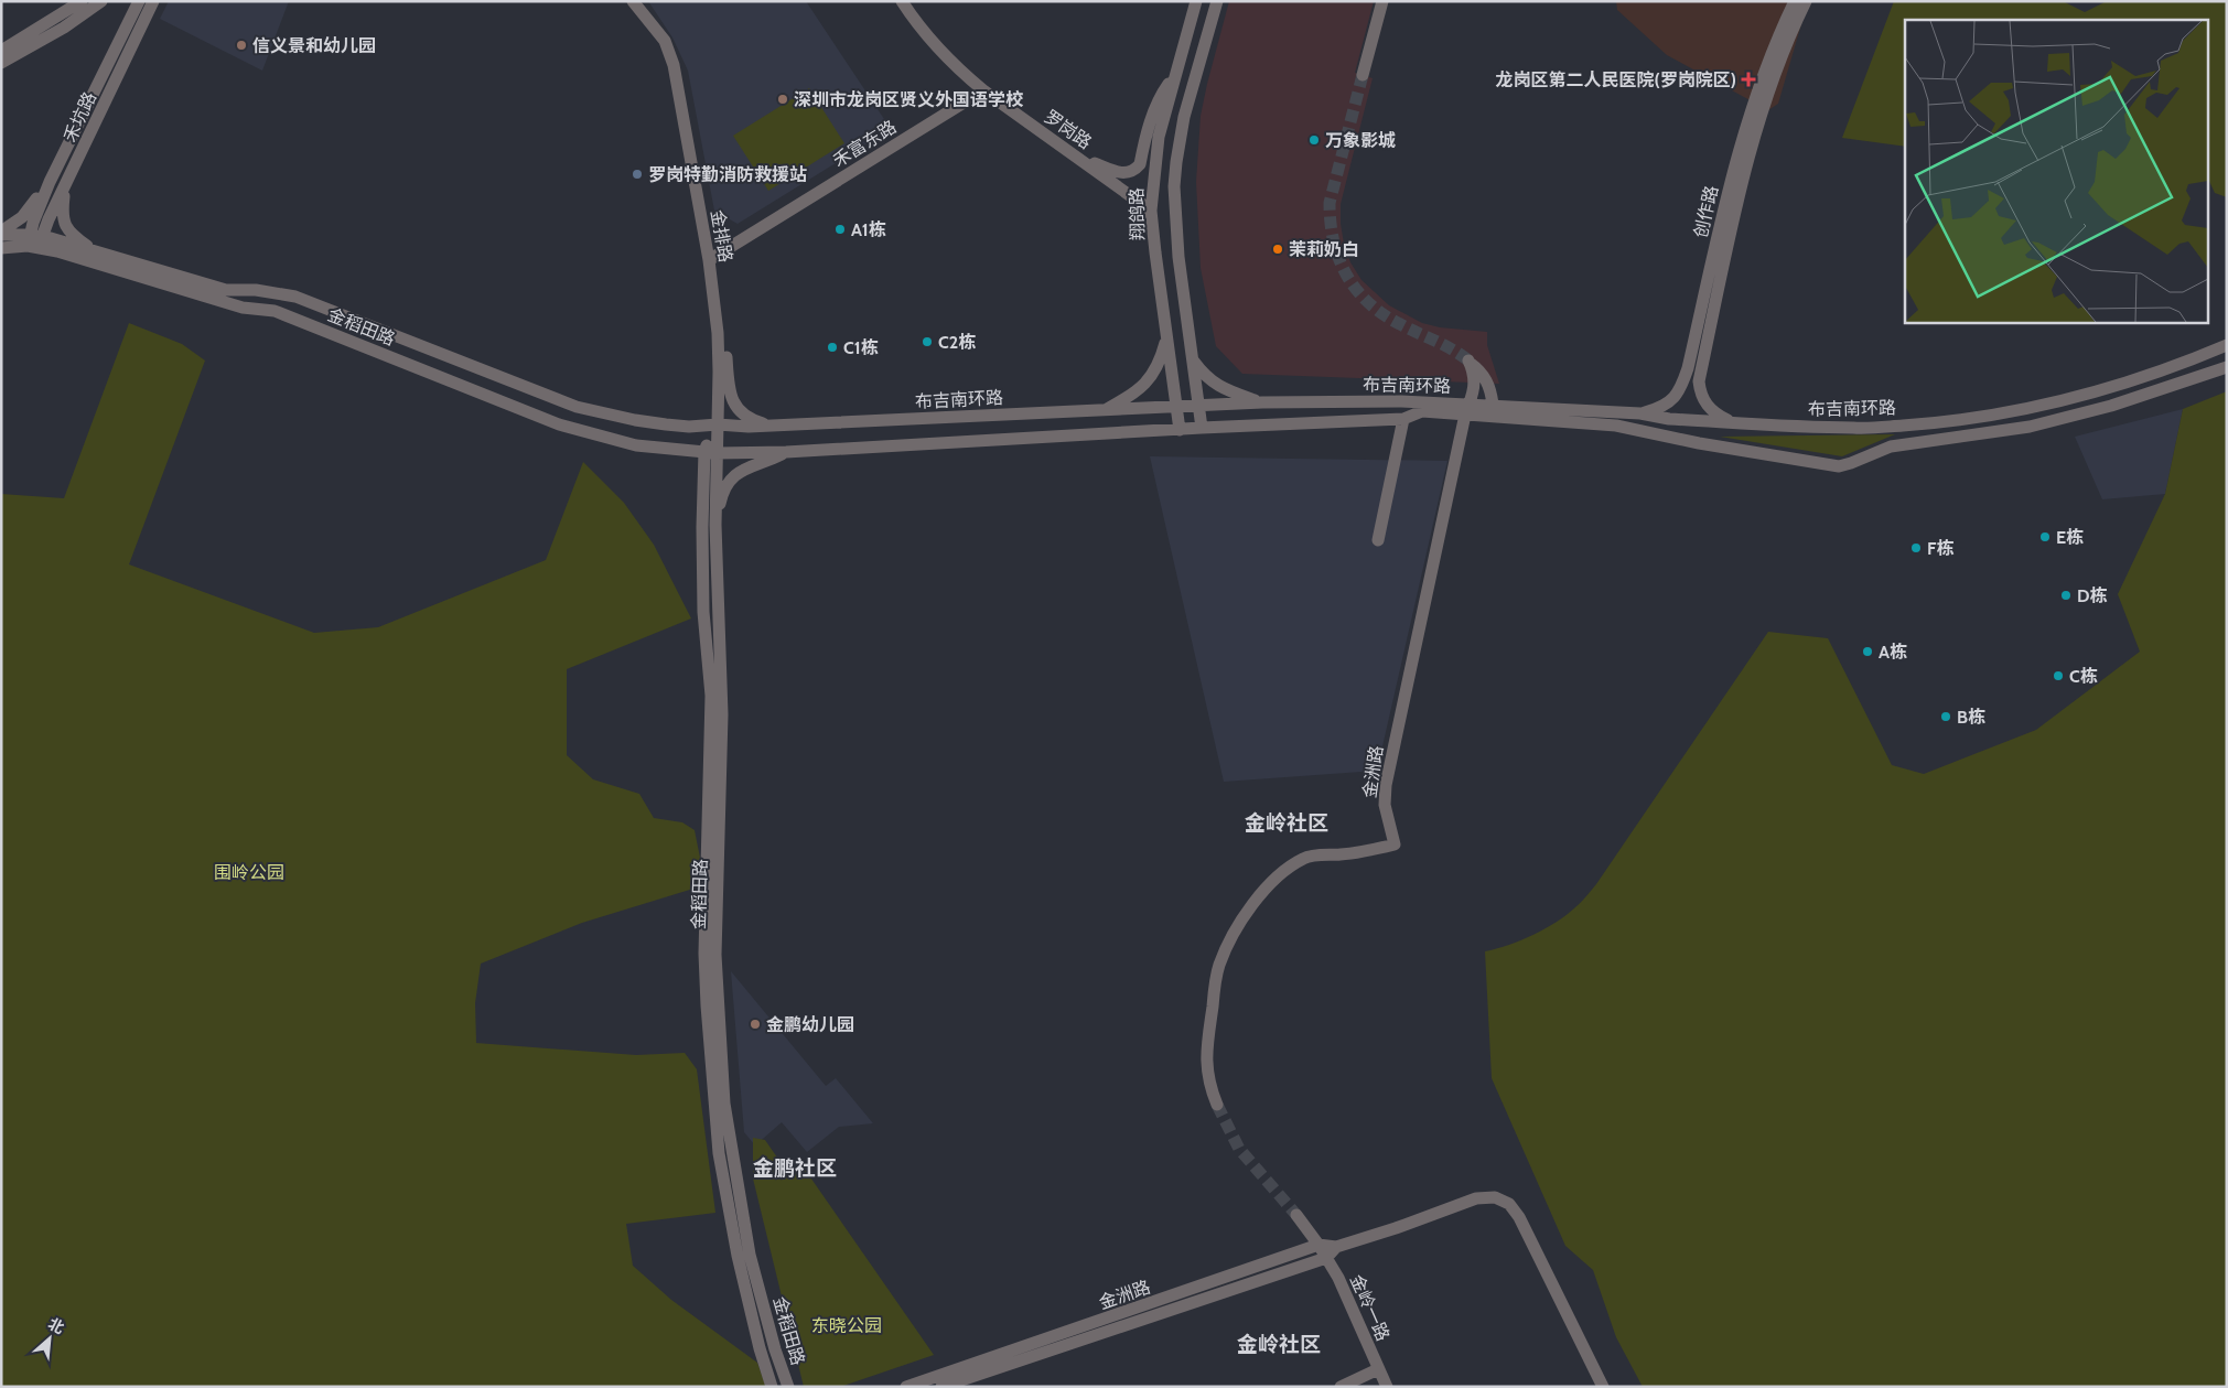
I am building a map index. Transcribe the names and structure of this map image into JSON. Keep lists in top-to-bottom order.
{
  "streets": {
    "street": [
      "禾坑路",
      "罗岗路",
      "禾富东路",
      "创作路",
      "翔鸽路",
      "金排路",
      "金稻田路",
      "布吉南环路",
      "金洲路",
      "金岭一路"
    ]
  },
  "crossings": [
    ["禾坑路", "金稻田路"],
    ["罗岗路", "禾富东路"],
    ["罗岗路", "翔鸽路"],
    ["禾富东路", "金排路"],
    ["创作路", "布吉南环路"],
    ["翔鸽路", "布吉南环路"],
    ["金排路", "金稻田路"],
    ["金排路", "布吉南环路"],
    ["金稻田路", "布吉南环路"],
    ["布吉南环路", "金洲路"],
    ["金洲路", "金岭一路"]
  ],
  "districts": ["金岭社区", "金鹏社区", "金岭社区"],
  "parks": ["围岭公园", "东晓公园"],
  "places": {
    "other": [
      "信义景和幼儿园",
      "深圳市龙岗区贤义外国语学校",
      "万象影城",
      "罗岗特勤消防救援站",
      "A1栋",
      "茉莉奶白",
      "C2栋",
      "C1栋",
      "E栋",
      "F栋",
      "D栋",
      "A栋",
      "C栋",
      "B栋",
      "金鹏幼儿园"
    ],
    "health": ["龙岗区第二人民医院(罗岗院区)"]
  },
  "north": "top right"
}
